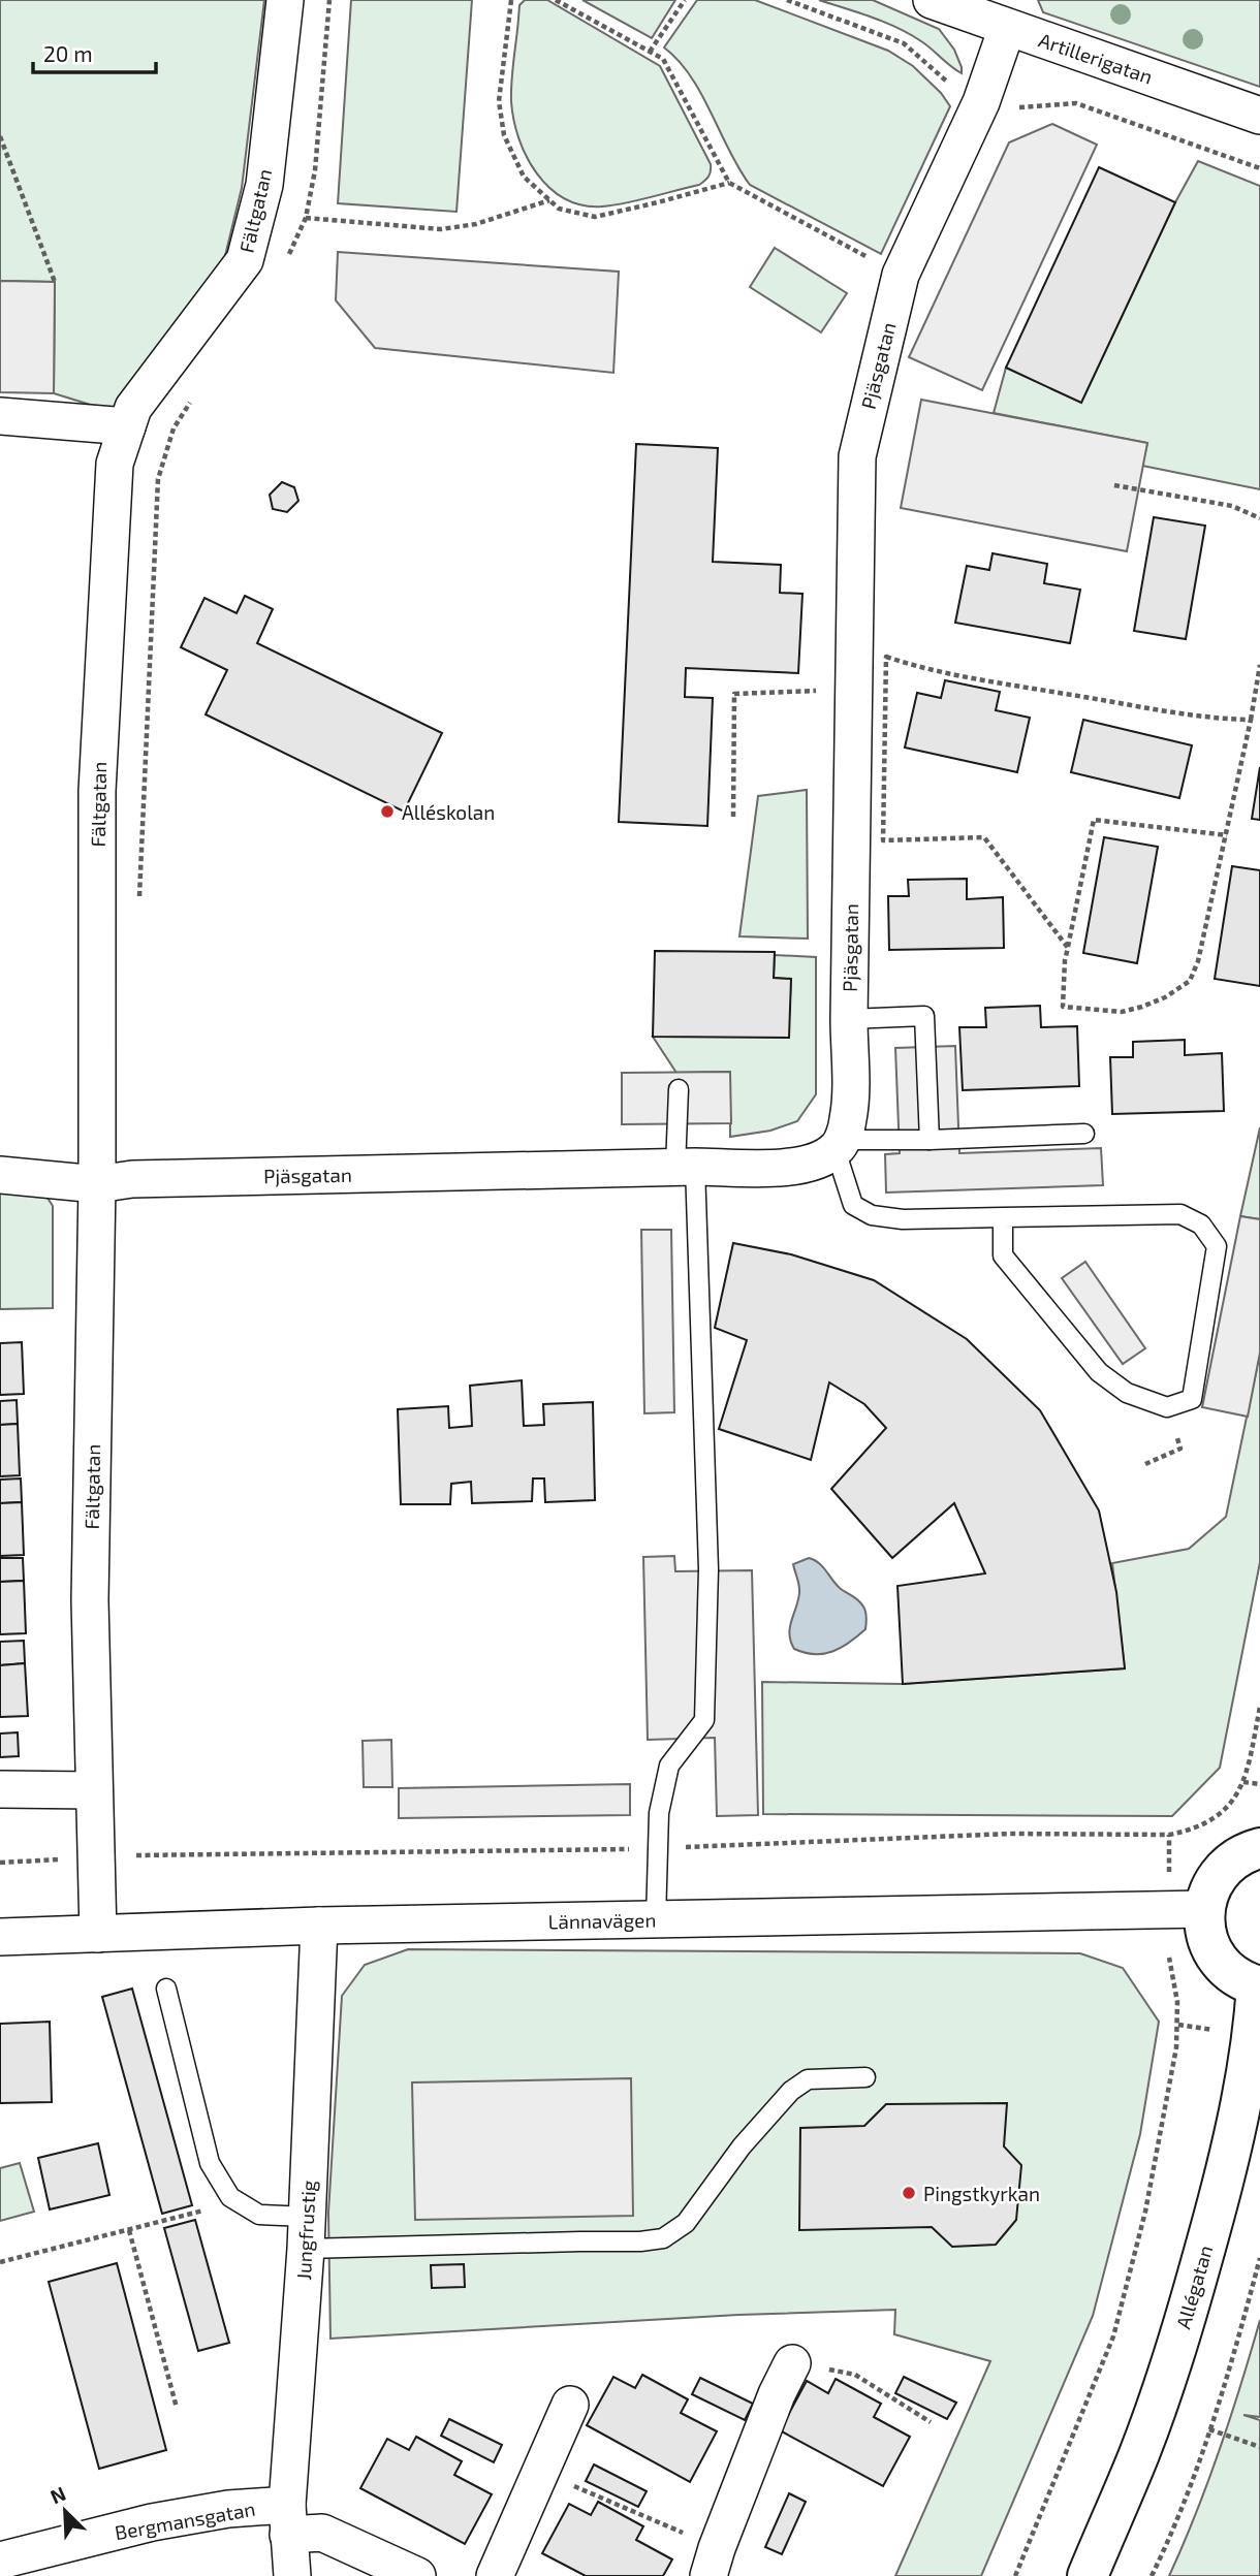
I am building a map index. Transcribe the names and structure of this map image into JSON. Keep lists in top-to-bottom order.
{
  "streets": {
    "street": [
      "Artillerigatan",
      "Fältgatan",
      "Pjäsgatan",
      "Lännavägen",
      "Jungfrustig",
      "Allégatan",
      "Bergmansgatan"
    ]
  },
  "crossings": [
    ["Artillerigatan", "Pjäsgatan"],
    ["Fältgatan", "Pjäsgatan"],
    ["Fältgatan", "Lännavägen"],
    ["Lännavägen", "Jungfrustig"],
    ["Lännavägen", "Allégatan"],
    ["Jungfrustig", "Bergmansgatan"]
  ],
  "places": ["Alléskolan", "Pingstkyrkan"],
  "scale_bar": "20 m",
  "north": "top left"
}
